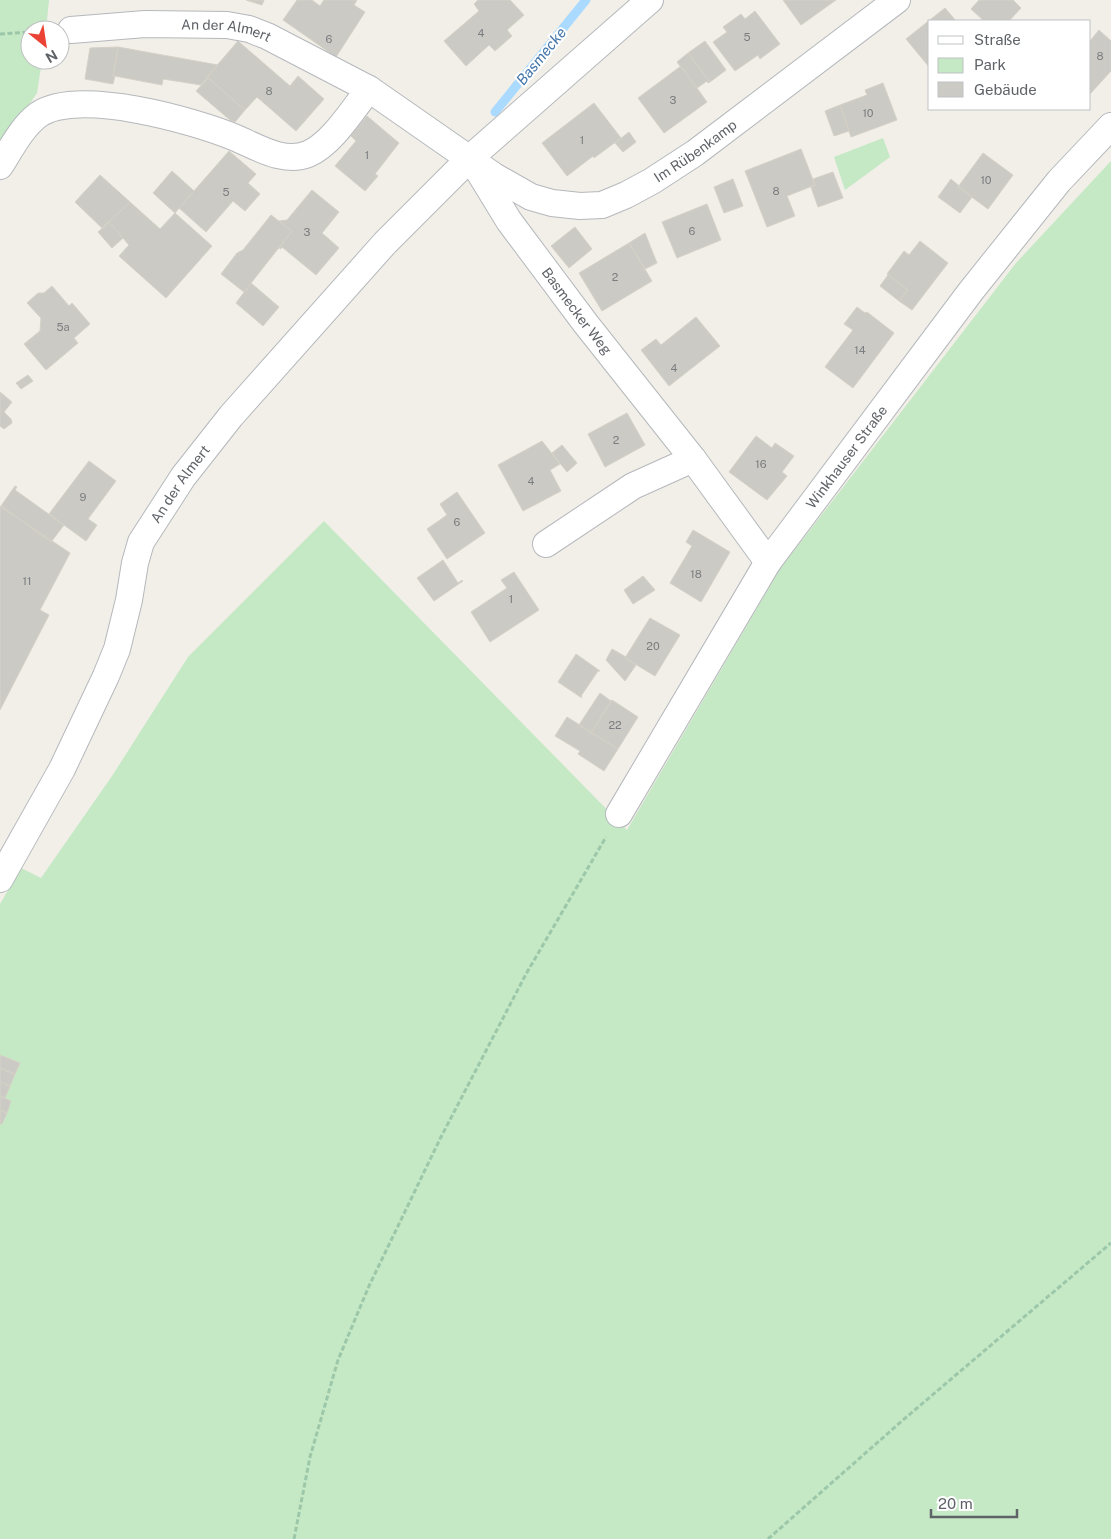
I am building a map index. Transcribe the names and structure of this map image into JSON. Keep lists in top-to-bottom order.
{
  "streets": {
    "street": [
      "An der Almert",
      "Im Rübenkamp",
      "Basmecker Weg",
      "Winkhauser Straße"
    ]
  },
  "crossings": [
    ["An der Almert", "Im Rübenkamp"],
    ["An der Almert", "Basmecker Weg"],
    ["Im Rübenkamp", "Basmecker Weg"],
    ["Basmecker Weg", "Winkhauser Straße"]
  ],
  "water": ["Basmecke"],
  "house_numbers": [
    "4",
    "5",
    "6",
    "8",
    "8",
    "3",
    "10",
    "1",
    "1",
    "10",
    "8",
    "5",
    "6",
    "3",
    "2",
    "5a",
    "14",
    "4",
    "2",
    "16",
    "4",
    "9",
    "6",
    "18",
    "11",
    "1",
    "20",
    "22"
  ],
  "legend": ["Straße", "Park", "Gebäude"],
  "scale_bar": "20 m",
  "north": "bottom right"
}
